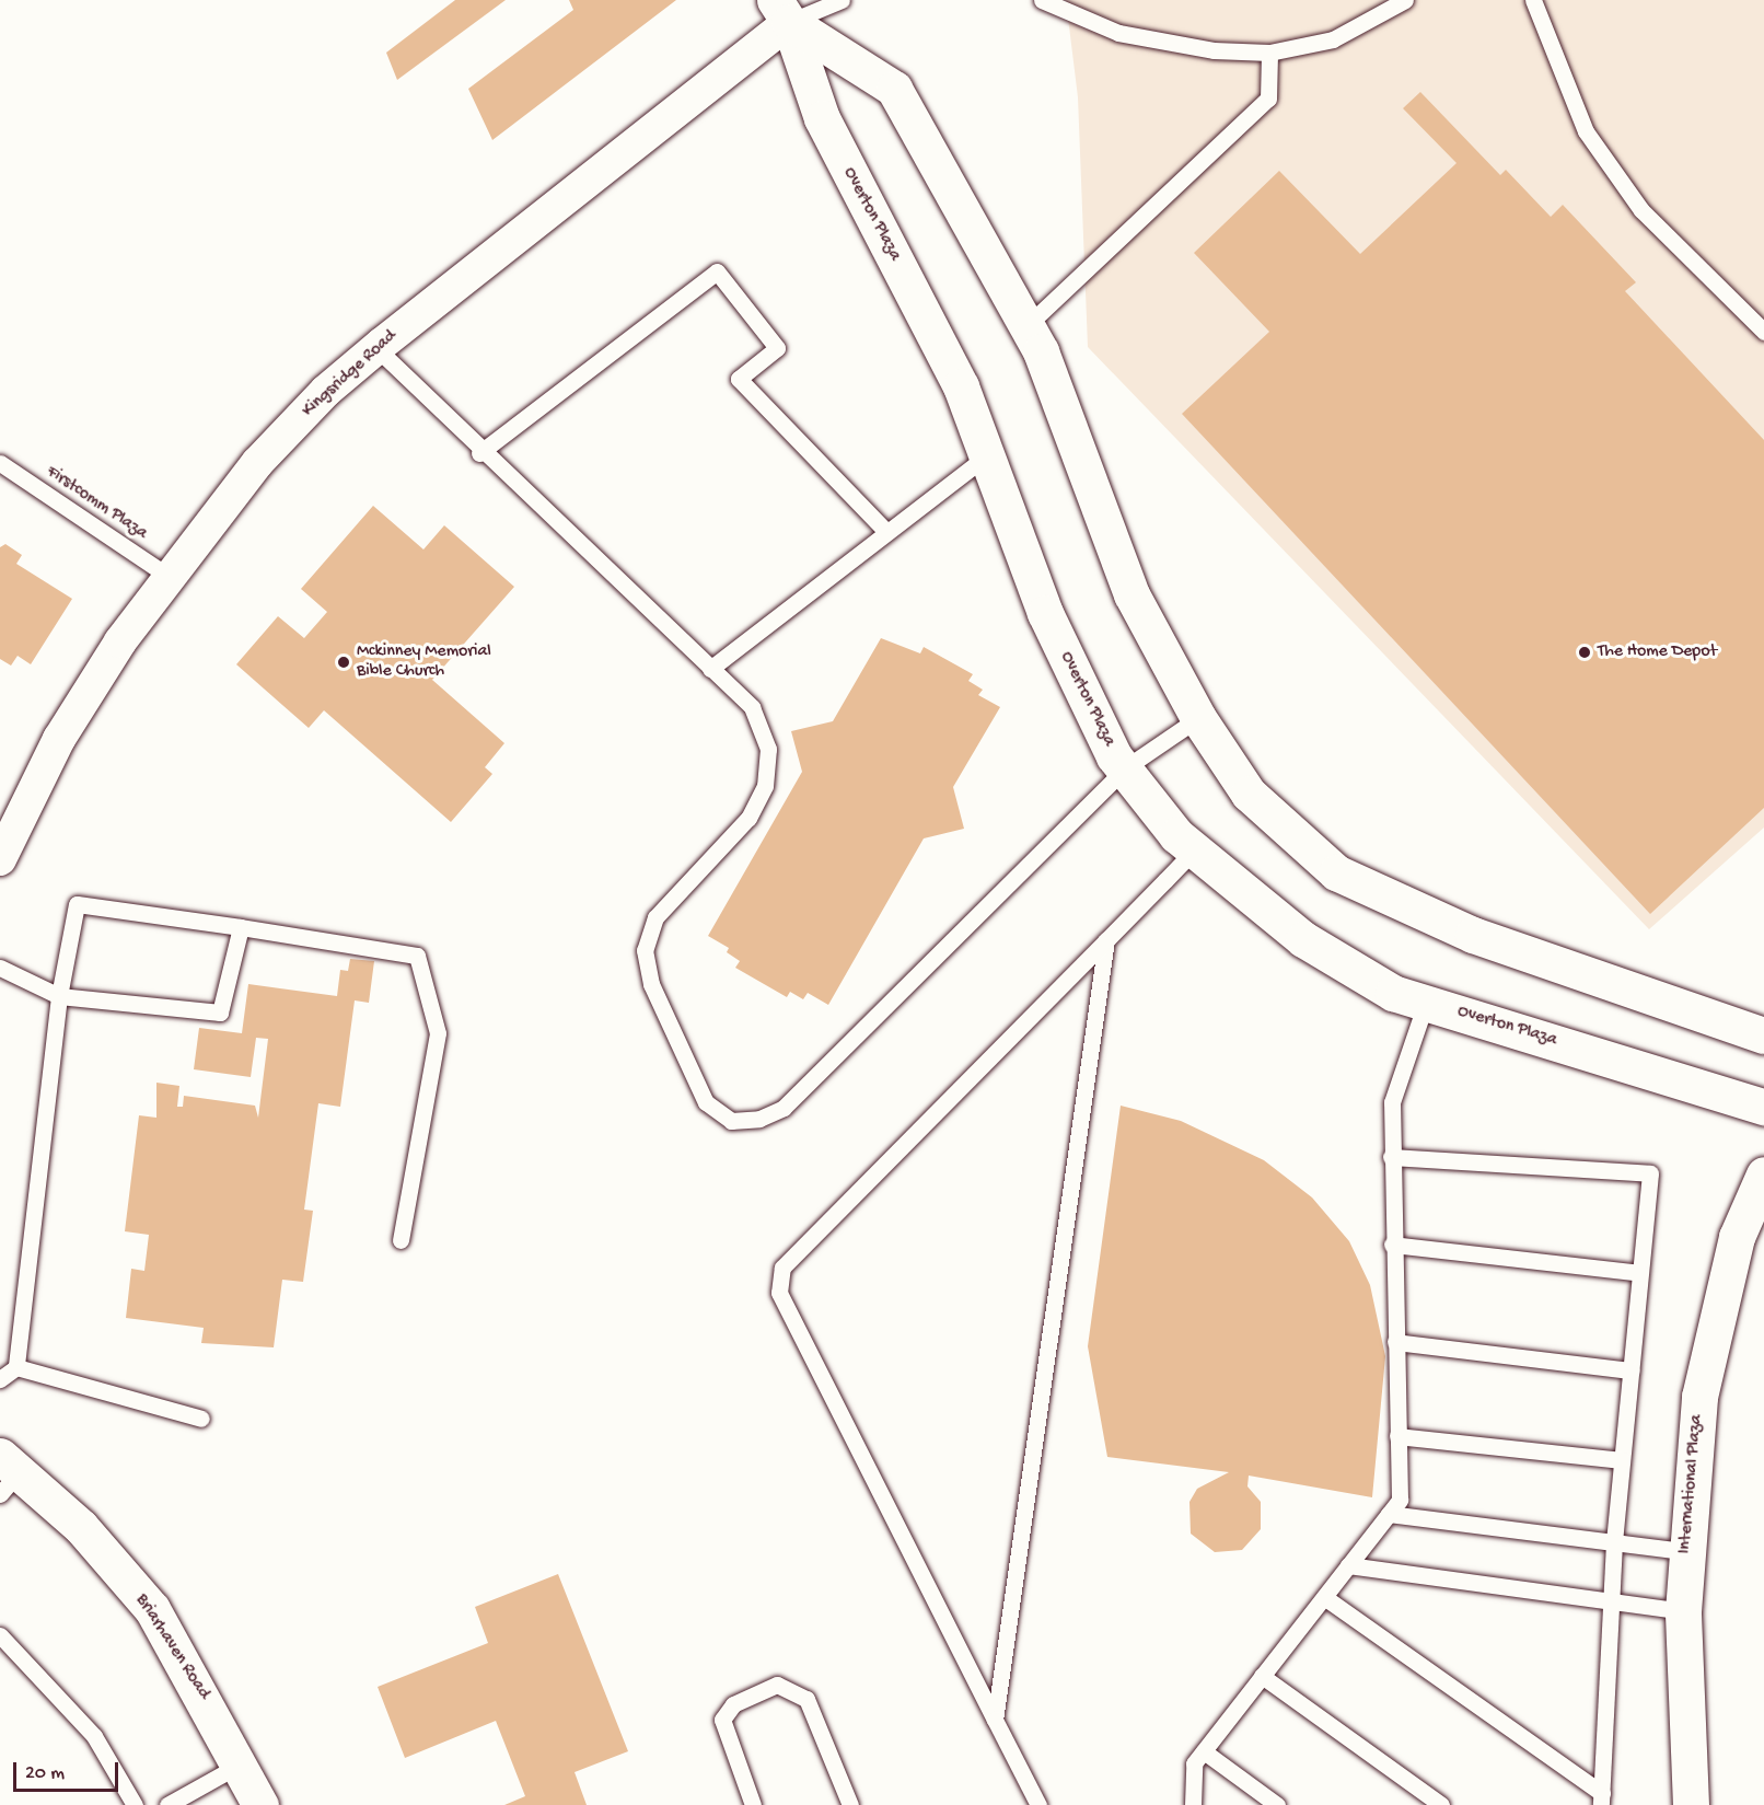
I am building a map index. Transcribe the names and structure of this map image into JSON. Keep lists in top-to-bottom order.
{
  "streets": {
    "street": [
      "Overton Plaza",
      "Kingsridge Road",
      "International Plaza",
      "Briarhaven Road"
    ],
    "lane": ["Firstcomm Plaza"]
  },
  "crossings": [
    ["Overton Plaza", "Kingsridge Road"],
    ["Kingsridge Road", "Firstcomm Plaza"]
  ],
  "places": ["The Home Depot", "Mckinney Memorial Bible Church"],
  "scale_bar": "20 m"
}
